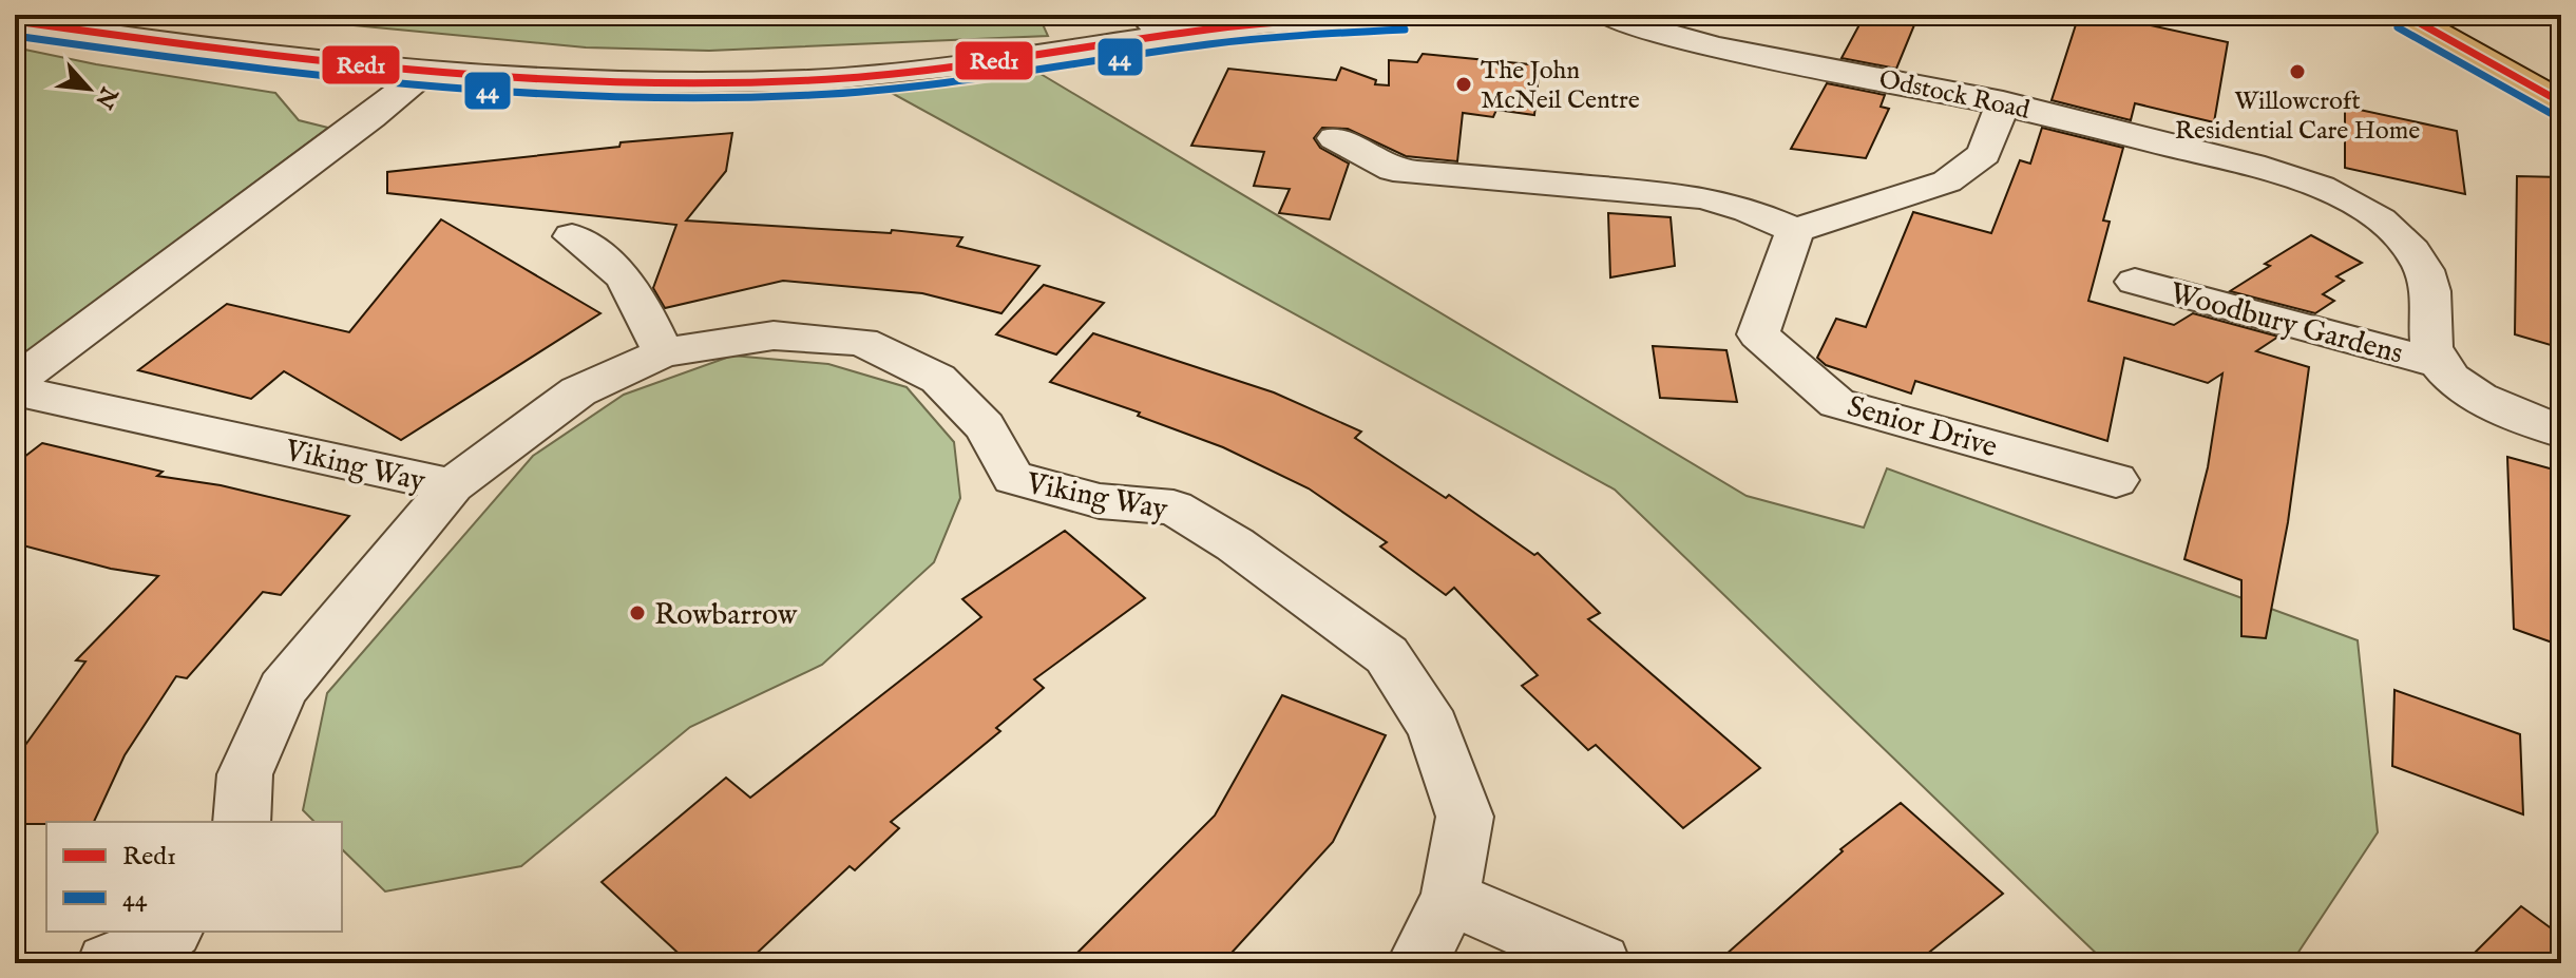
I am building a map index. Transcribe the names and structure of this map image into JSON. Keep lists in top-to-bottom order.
{
  "streets": {
    "street": [
      "Odstock Road",
      "Woodbury Gardens",
      "Senior Drive",
      "Viking Way"
    ]
  },
  "crossings": [
    ["Odstock Road", "Woodbury Gardens"]
  ],
  "places": ["Willowcroft Residential Care Home", "The John McNeil Centre", "Rowbarrow"],
  "lines": ["transit line Red1", "transit line 44"],
  "legend": ["Red1", "44"],
  "north": "bottom right"
}
